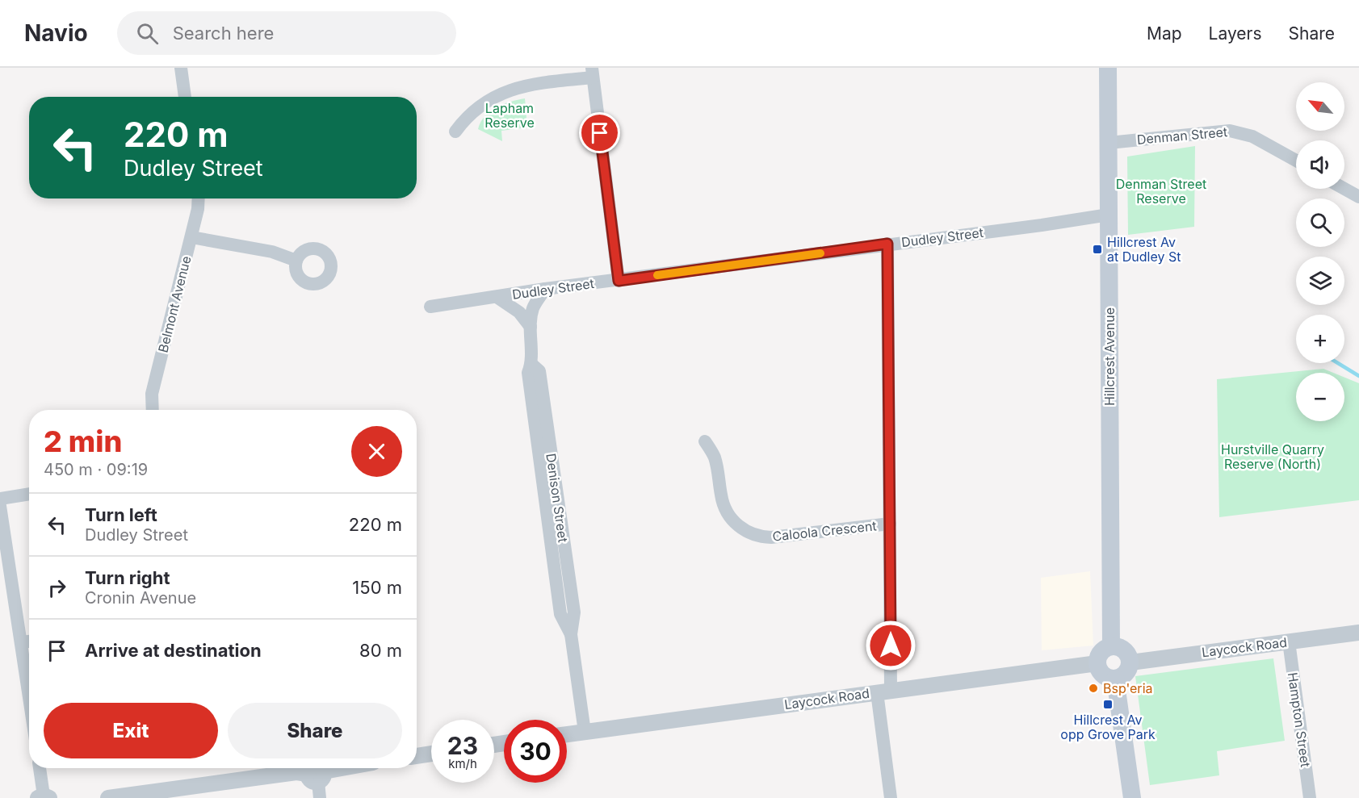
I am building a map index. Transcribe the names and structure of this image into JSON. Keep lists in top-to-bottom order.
{
  "streets": {
    "main road": ["Hillcrest Avenue"],
    "street": [
      "Denman Street",
      "Dudley Street",
      "Belmont Avenue",
      "Denison Street",
      "Caloola Crescent",
      "Laycock Road",
      "Hampton Street"
    ]
  },
  "crossings": [
    ["Denman Street", "Hillcrest Avenue"],
    ["Dudley Street", "Hillcrest Avenue"],
    ["Dudley Street", "Denison Street"],
    ["Hillcrest Avenue", "Laycock Road"],
    ["Denison Street", "Laycock Road"],
    ["Laycock Road", "Hampton Street"]
  ],
  "parks": ["Lapham Reserve", "Denman Street Reserve", "Hurstville Quarry Reserve (North)"],
  "places": {
    "transit": ["Hillcrest Av at Dudley St", "Hillcrest Av opp Grove Park"],
    "other": ["Bsp'eria"]
  },
  "north": "top left",
  "page": {
    "header": "Navio",
    "search": "Search here",
    "nav": ["Map", "Layers", "Share"],
    "map_buttons": ["+", "−"],
    "turn": ["220 m", "Dudley Street"],
    "heading": ["2 min", "450 m · 09:19"],
    "list": [
      {
        "name": "Turn left",
        "note": "Dudley Street",
        "value": "220 m"
      },
      {
        "name": "Turn right",
        "note": "Cronin Avenue",
        "value": "150 m"
      },
      {
        "name": "Arrive at destination",
        "value": "80 m"
      }
    ],
    "buttons": ["Exit", "Share"],
    "speed": "23 km/h",
    "limit": "30"
  }
}
